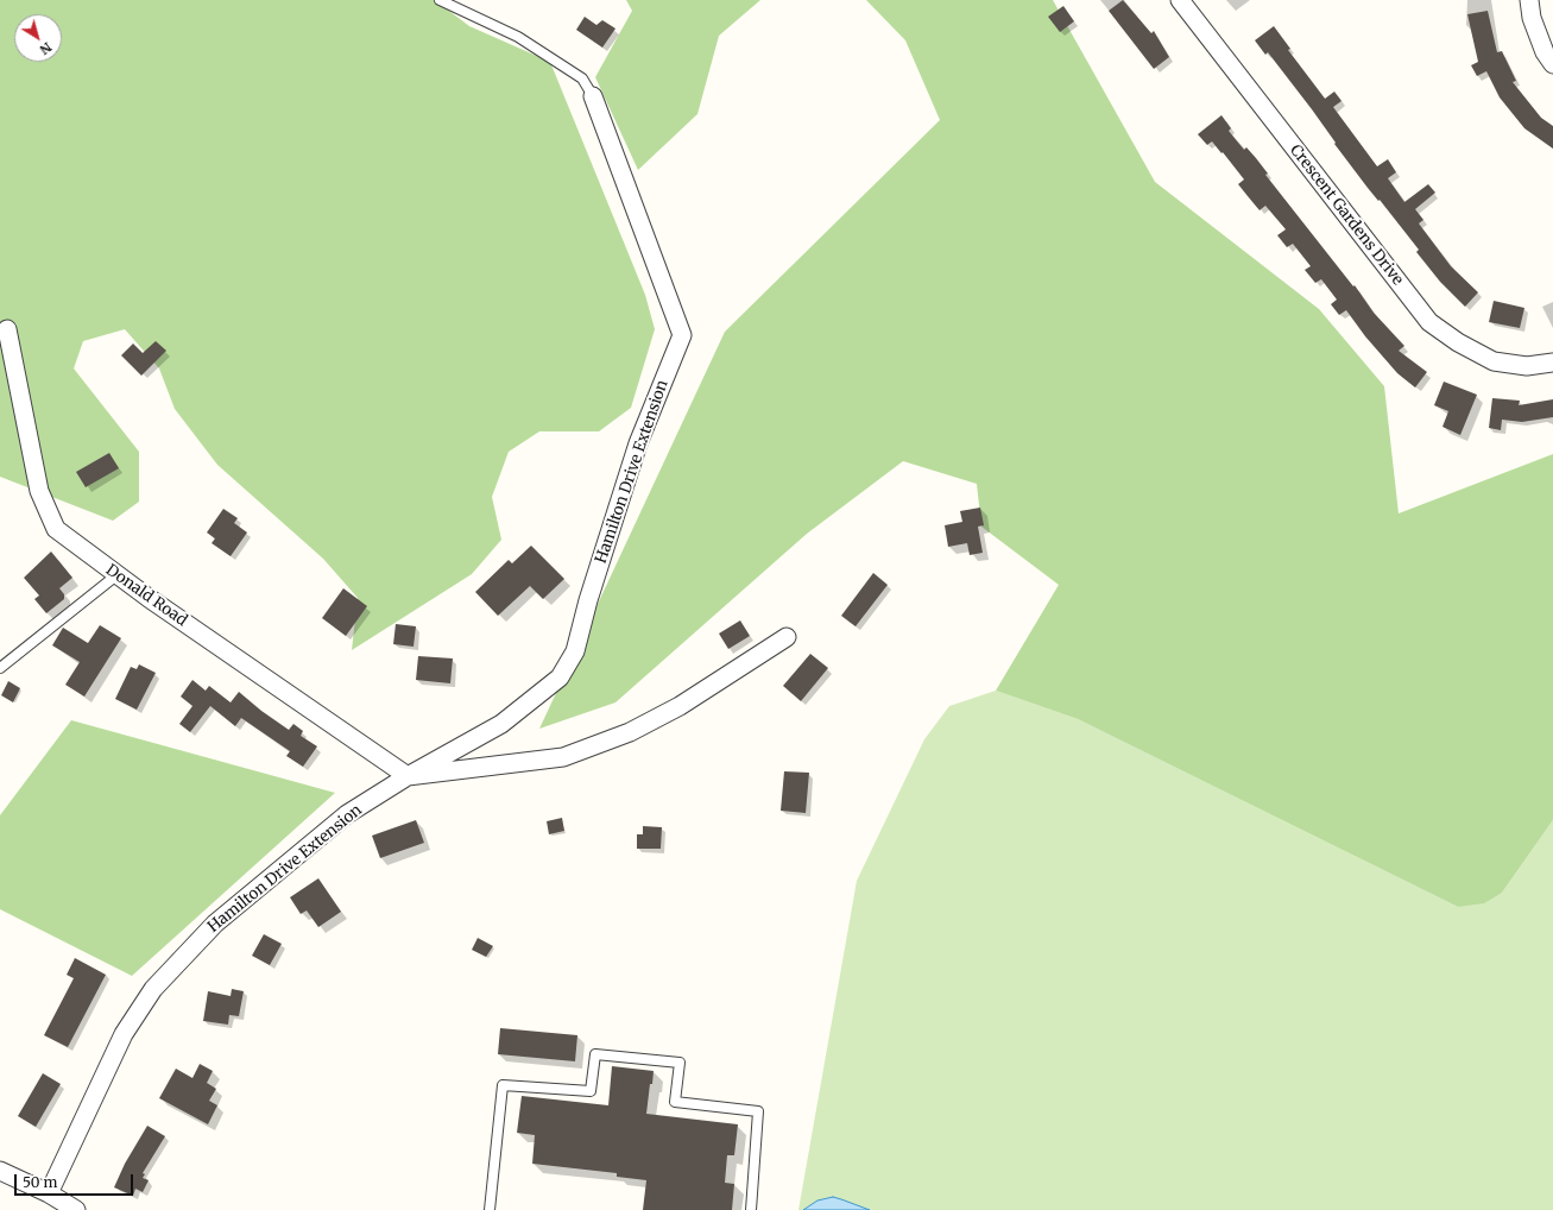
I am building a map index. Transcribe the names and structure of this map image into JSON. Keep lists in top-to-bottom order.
{
  "streets": {
    "street": ["Crescent Gardens Drive", "Hamilton Drive Extension", "Donald Road"]
  },
  "crossings": [
    ["Hamilton Drive Extension", "Donald Road"]
  ],
  "scale_bar": "50 m",
  "north": "bottom right"
}
